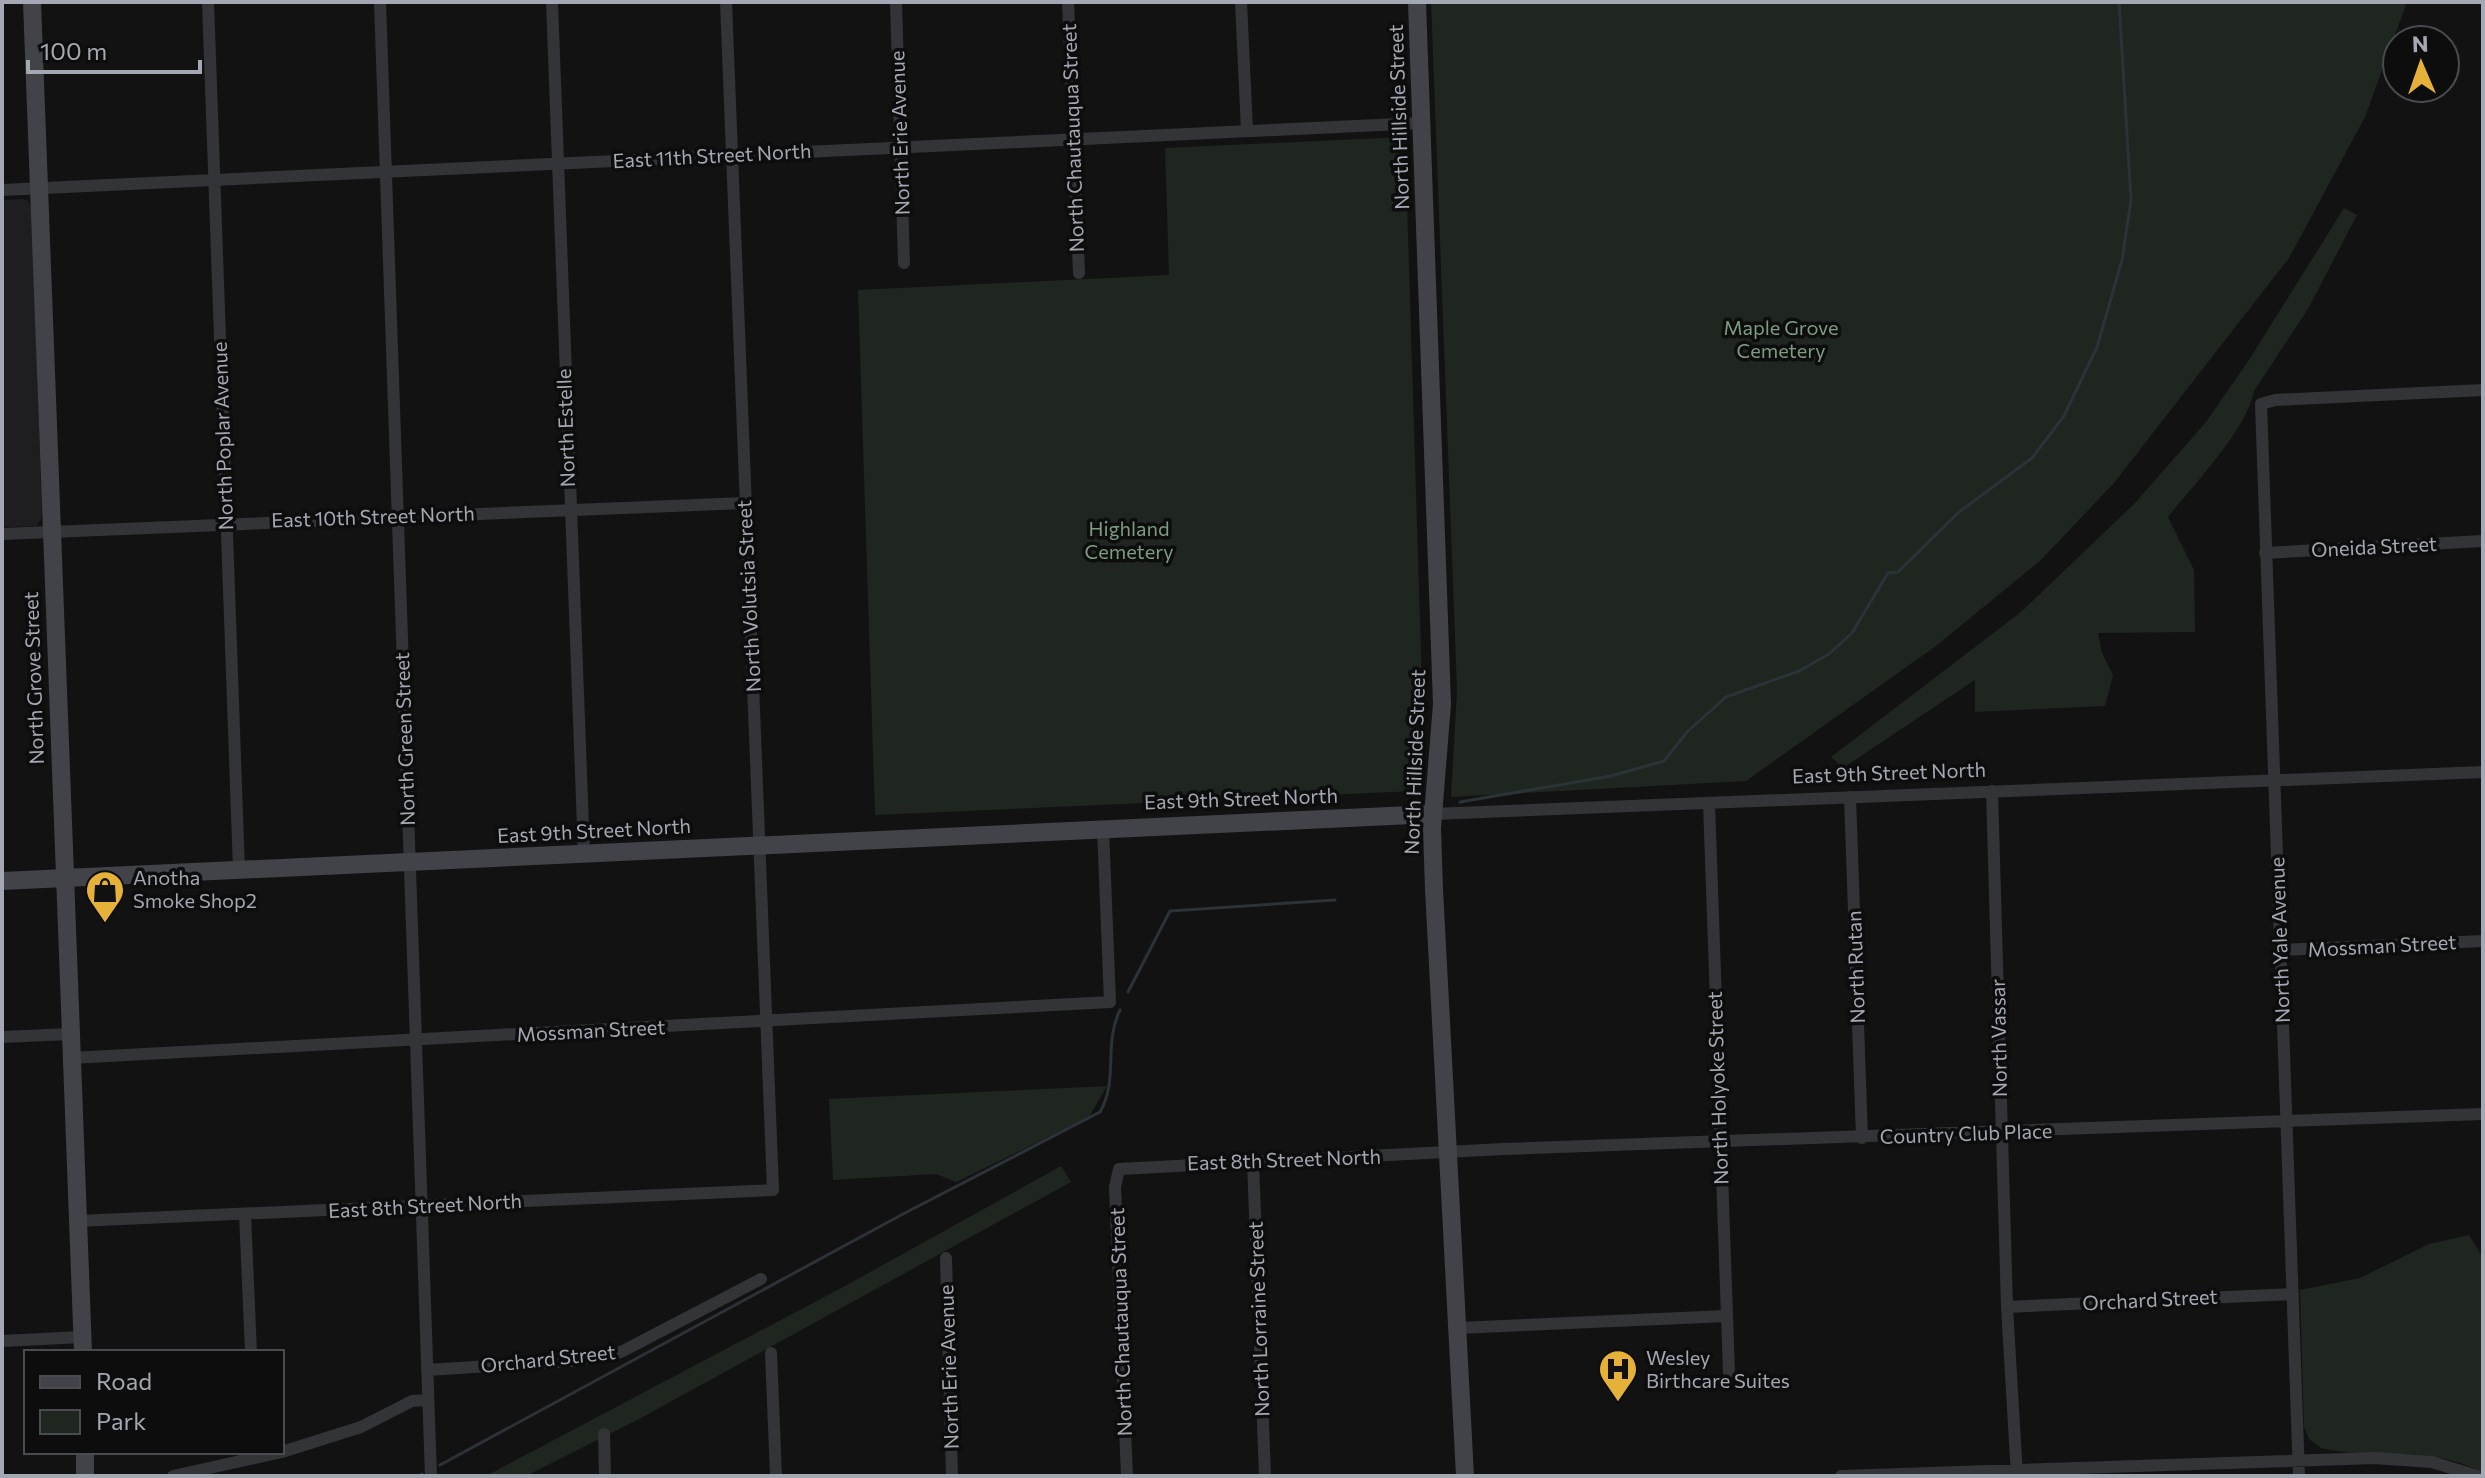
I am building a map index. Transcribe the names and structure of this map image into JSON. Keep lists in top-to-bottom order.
{
  "streets": {
    "street": [
      "North Hillside Street",
      "North Erie Avenue",
      "North Chautauqua Street",
      "East 11th Street North",
      "North Estelle",
      "North Poplar Avenue",
      "East 10th Street North",
      "Oneida Street",
      "North Volutsia Street",
      "North Grove Street",
      "North Green Street",
      "East 9th Street North",
      "North Yale Avenue",
      "Mossman Street",
      "North Rutan",
      "North Vassar",
      "North Holyoke Street",
      "Country Club Place",
      "East 8th Street North",
      "Orchard Street",
      "North Lorraine Street"
    ]
  },
  "crossings": [
    ["North Hillside Street", "East 11th Street North"],
    ["North Hillside Street", "East 9th Street North"],
    ["North Hillside Street", "Country Club Place"],
    ["North Hillside Street", "East 8th Street North"],
    ["North Erie Avenue", "East 11th Street North"],
    ["North Chautauqua Street", "East 11th Street North"],
    ["North Chautauqua Street", "East 8th Street North"],
    ["East 11th Street North", "North Estelle"],
    ["East 11th Street North", "North Poplar Avenue"],
    ["East 11th Street North", "North Volutsia Street"],
    ["East 11th Street North", "North Grove Street"],
    ["East 11th Street North", "North Green Street"],
    ["North Estelle", "East 10th Street North"],
    ["North Estelle", "East 9th Street North"],
    ["North Poplar Avenue", "East 10th Street North"],
    ["North Poplar Avenue", "East 9th Street North"],
    ["East 10th Street North", "North Volutsia Street"],
    ["East 10th Street North", "North Grove Street"],
    ["East 10th Street North", "North Green Street"],
    ["Oneida Street", "North Yale Avenue"],
    ["North Volutsia Street", "East 9th Street North"],
    ["North Volutsia Street", "Mossman Street"],
    ["North Volutsia Street", "East 8th Street North"],
    ["North Grove Street", "East 9th Street North"],
    ["North Grove Street", "Mossman Street"],
    ["North Grove Street", "East 8th Street North"],
    ["North Green Street", "East 9th Street North"],
    ["North Green Street", "Mossman Street"],
    ["North Green Street", "East 8th Street North"],
    ["North Green Street", "Orchard Street"],
    ["East 9th Street North", "North Yale Avenue"],
    ["East 9th Street North", "Mossman Street"],
    ["East 9th Street North", "North Rutan"],
    ["East 9th Street North", "North Vassar"],
    ["East 9th Street North", "North Holyoke Street"],
    ["North Yale Avenue", "Mossman Street"],
    ["North Yale Avenue", "Country Club Place"],
    ["North Yale Avenue", "Orchard Street"],
    ["North Rutan", "Country Club Place"],
    ["North Vassar", "Country Club Place"],
    ["North Vassar", "Orchard Street"],
    ["North Holyoke Street", "Country Club Place"],
    ["Country Club Place", "East 8th Street North"],
    ["East 8th Street North", "North Lorraine Street"]
  ],
  "parks": ["Maple Grove Cemetery", "Highland Cemetery"],
  "places": {
    "shop": ["Anotha Smoke Shop2"],
    "hospital": ["Wesley Birthcare Suites"]
  },
  "legend": ["Road", "Park"],
  "scale_bar": "100 m",
  "north": "top"
}
